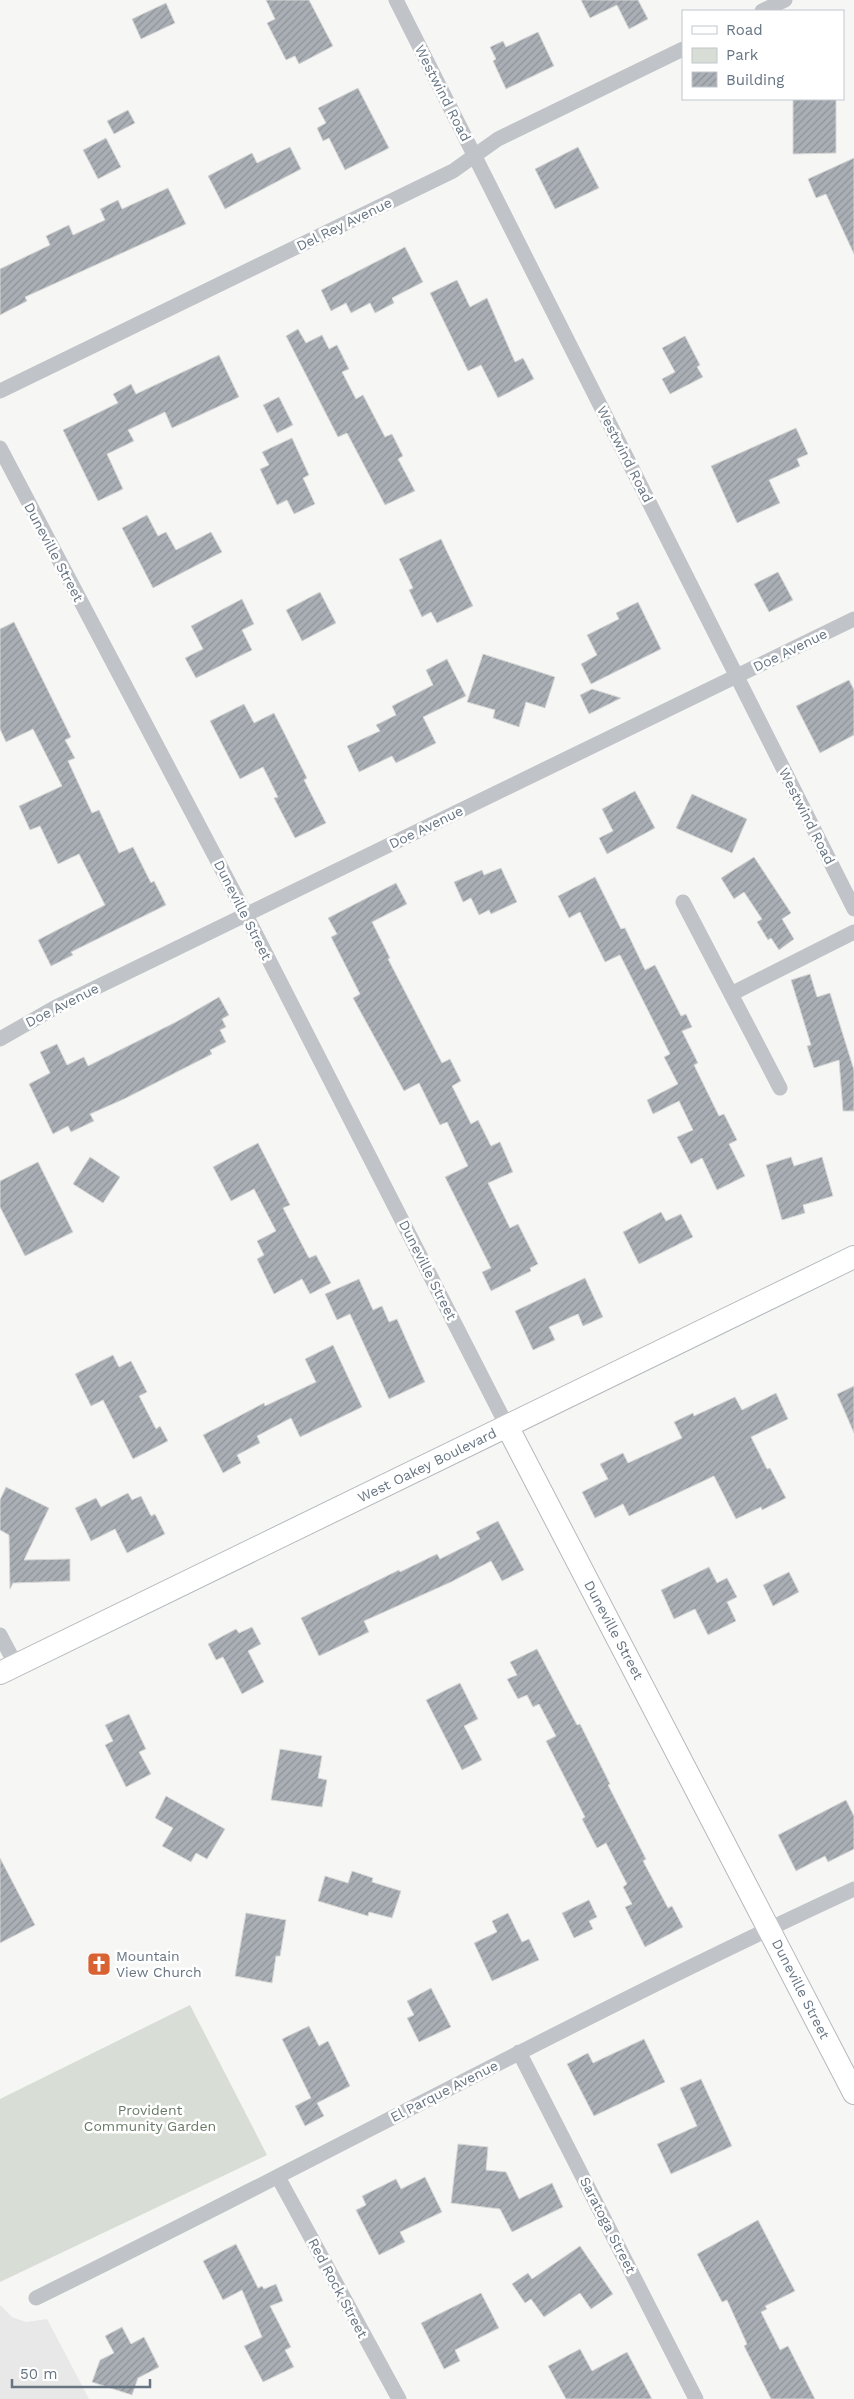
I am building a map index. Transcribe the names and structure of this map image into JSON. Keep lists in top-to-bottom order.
{
  "streets": {
    "main road": ["Duneville Street", "West Oakey Boulevard"],
    "street": [
      "Westwind Road",
      "Del Rey Avenue",
      "Doe Avenue",
      "El Parque Avenue",
      "Saratoga Street",
      "Red Rock Street"
    ]
  },
  "crossings": [
    ["Westwind Road", "Del Rey Avenue"],
    ["Westwind Road", "Doe Avenue"],
    ["Duneville Street", "Doe Avenue"],
    ["Duneville Street", "West Oakey Boulevard"],
    ["Duneville Street", "El Parque Avenue"],
    ["El Parque Avenue", "Saratoga Street"],
    ["El Parque Avenue", "Red Rock Street"]
  ],
  "parks": ["Provident Community Garden"],
  "places": {
    "church": ["Mountain View Church"]
  },
  "legend": ["Road", "Park", "Building"],
  "scale_bar": "50 m"
}
